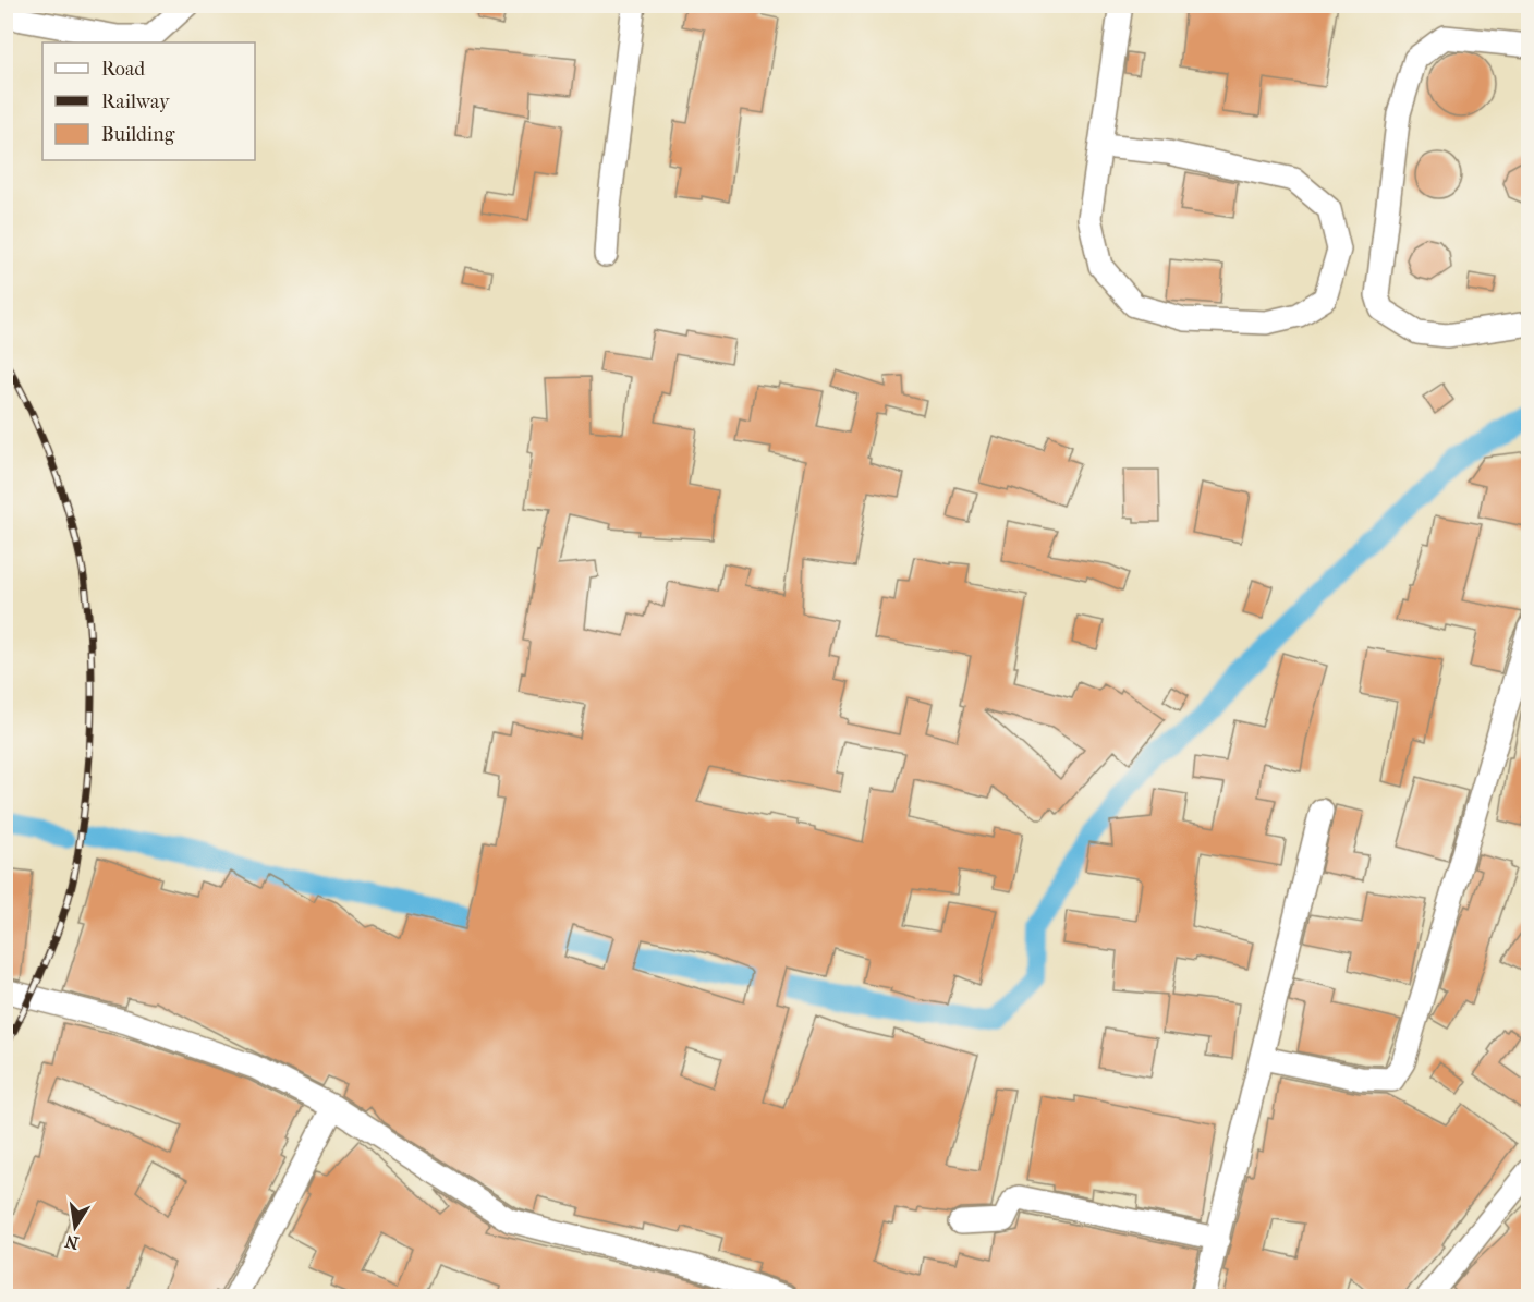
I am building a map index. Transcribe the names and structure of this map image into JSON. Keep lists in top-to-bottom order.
{
  "legend": ["Road", "Railway", "Building"],
  "north": "bottom"
}
